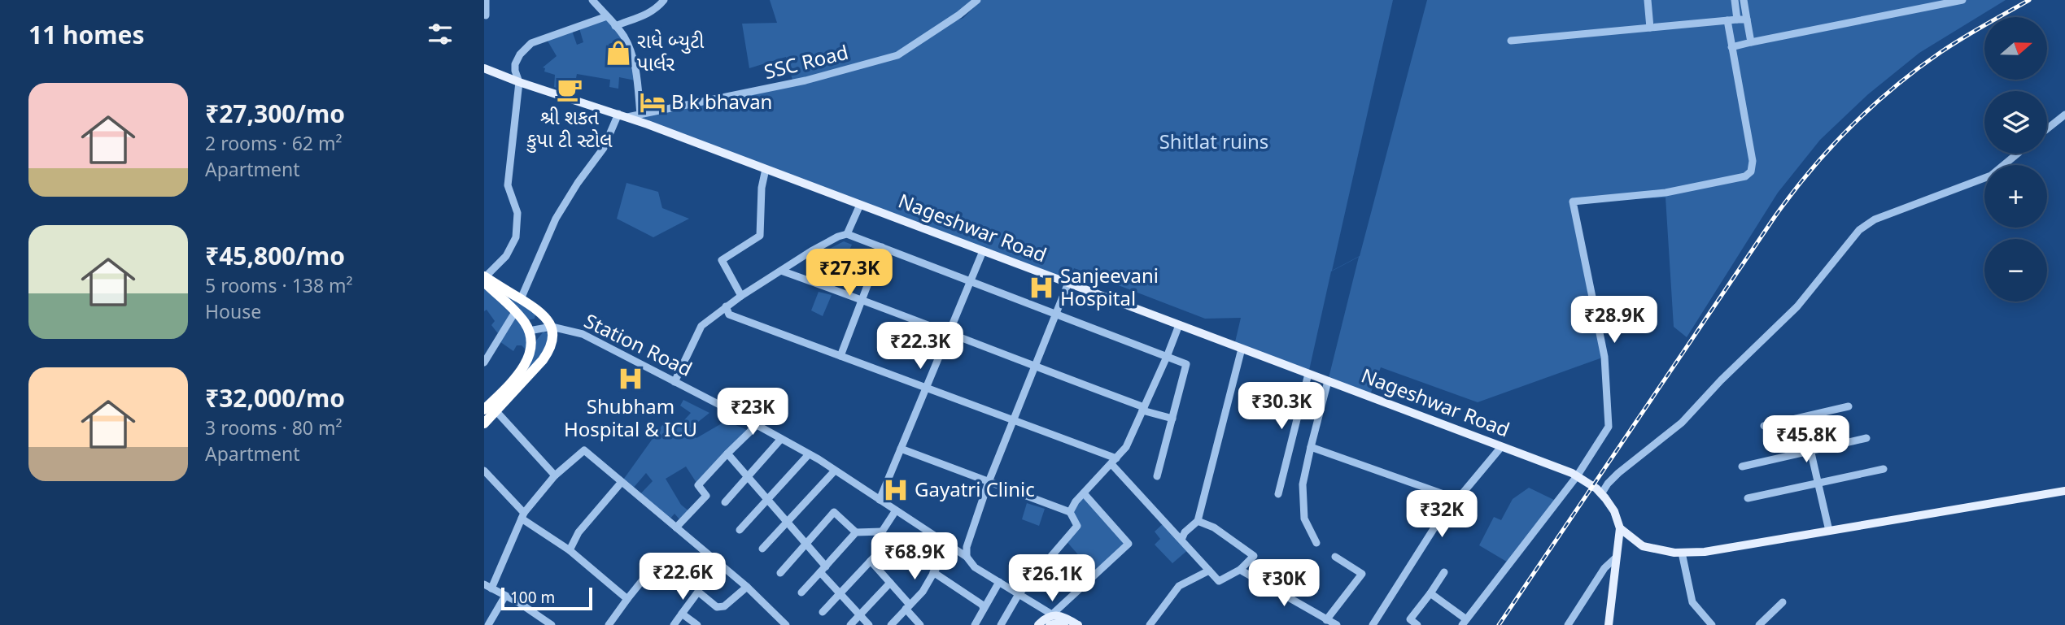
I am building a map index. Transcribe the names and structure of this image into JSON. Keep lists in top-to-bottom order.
{
  "streets": {
    "main road": ["Nageshwar Road"],
    "street": ["SSC Road", "Station Road"]
  },
  "crossings": [
    ["SSC Road", "Nageshwar Road"]
  ],
  "parks": ["Shitlat ruins"],
  "places": {
    "shop": ["રાધે બ્યુટી પાર્લર"],
    "cafe": ["શ્રી શકત કુપા ટી સ્ટોલ"],
    "hotel": ["B k bhavan"],
    "hospital": ["Sanjeevani Hospital", "Shubham Hospital & ICU", "Gayatri Clinic"]
  },
  "scale_bar": "100 m",
  "north": "right",
  "page": {
    "heading": "11 homes",
    "map_buttons": ["+", "−"],
    "list": [
      {
        "name": "₹27,300/mo",
        "note": "2 rooms · 62 m² · Apartment"
      },
      {
        "name": "₹45,800/mo",
        "note": "5 rooms · 138 m² · House"
      },
      {
        "name": "₹32,000/mo",
        "note": "3 rooms · 80 m² · Apartment"
      }
    ],
    "price": [
      "₹27.3K",
      "₹28.9K",
      "₹22.3K",
      "₹30.3K",
      "₹23K",
      "₹45.8K",
      "₹32K",
      "₹68.9K",
      "₹22.6K",
      "₹26.1K",
      "₹30K"
    ],
    "scale": "100 m"
  }
}
